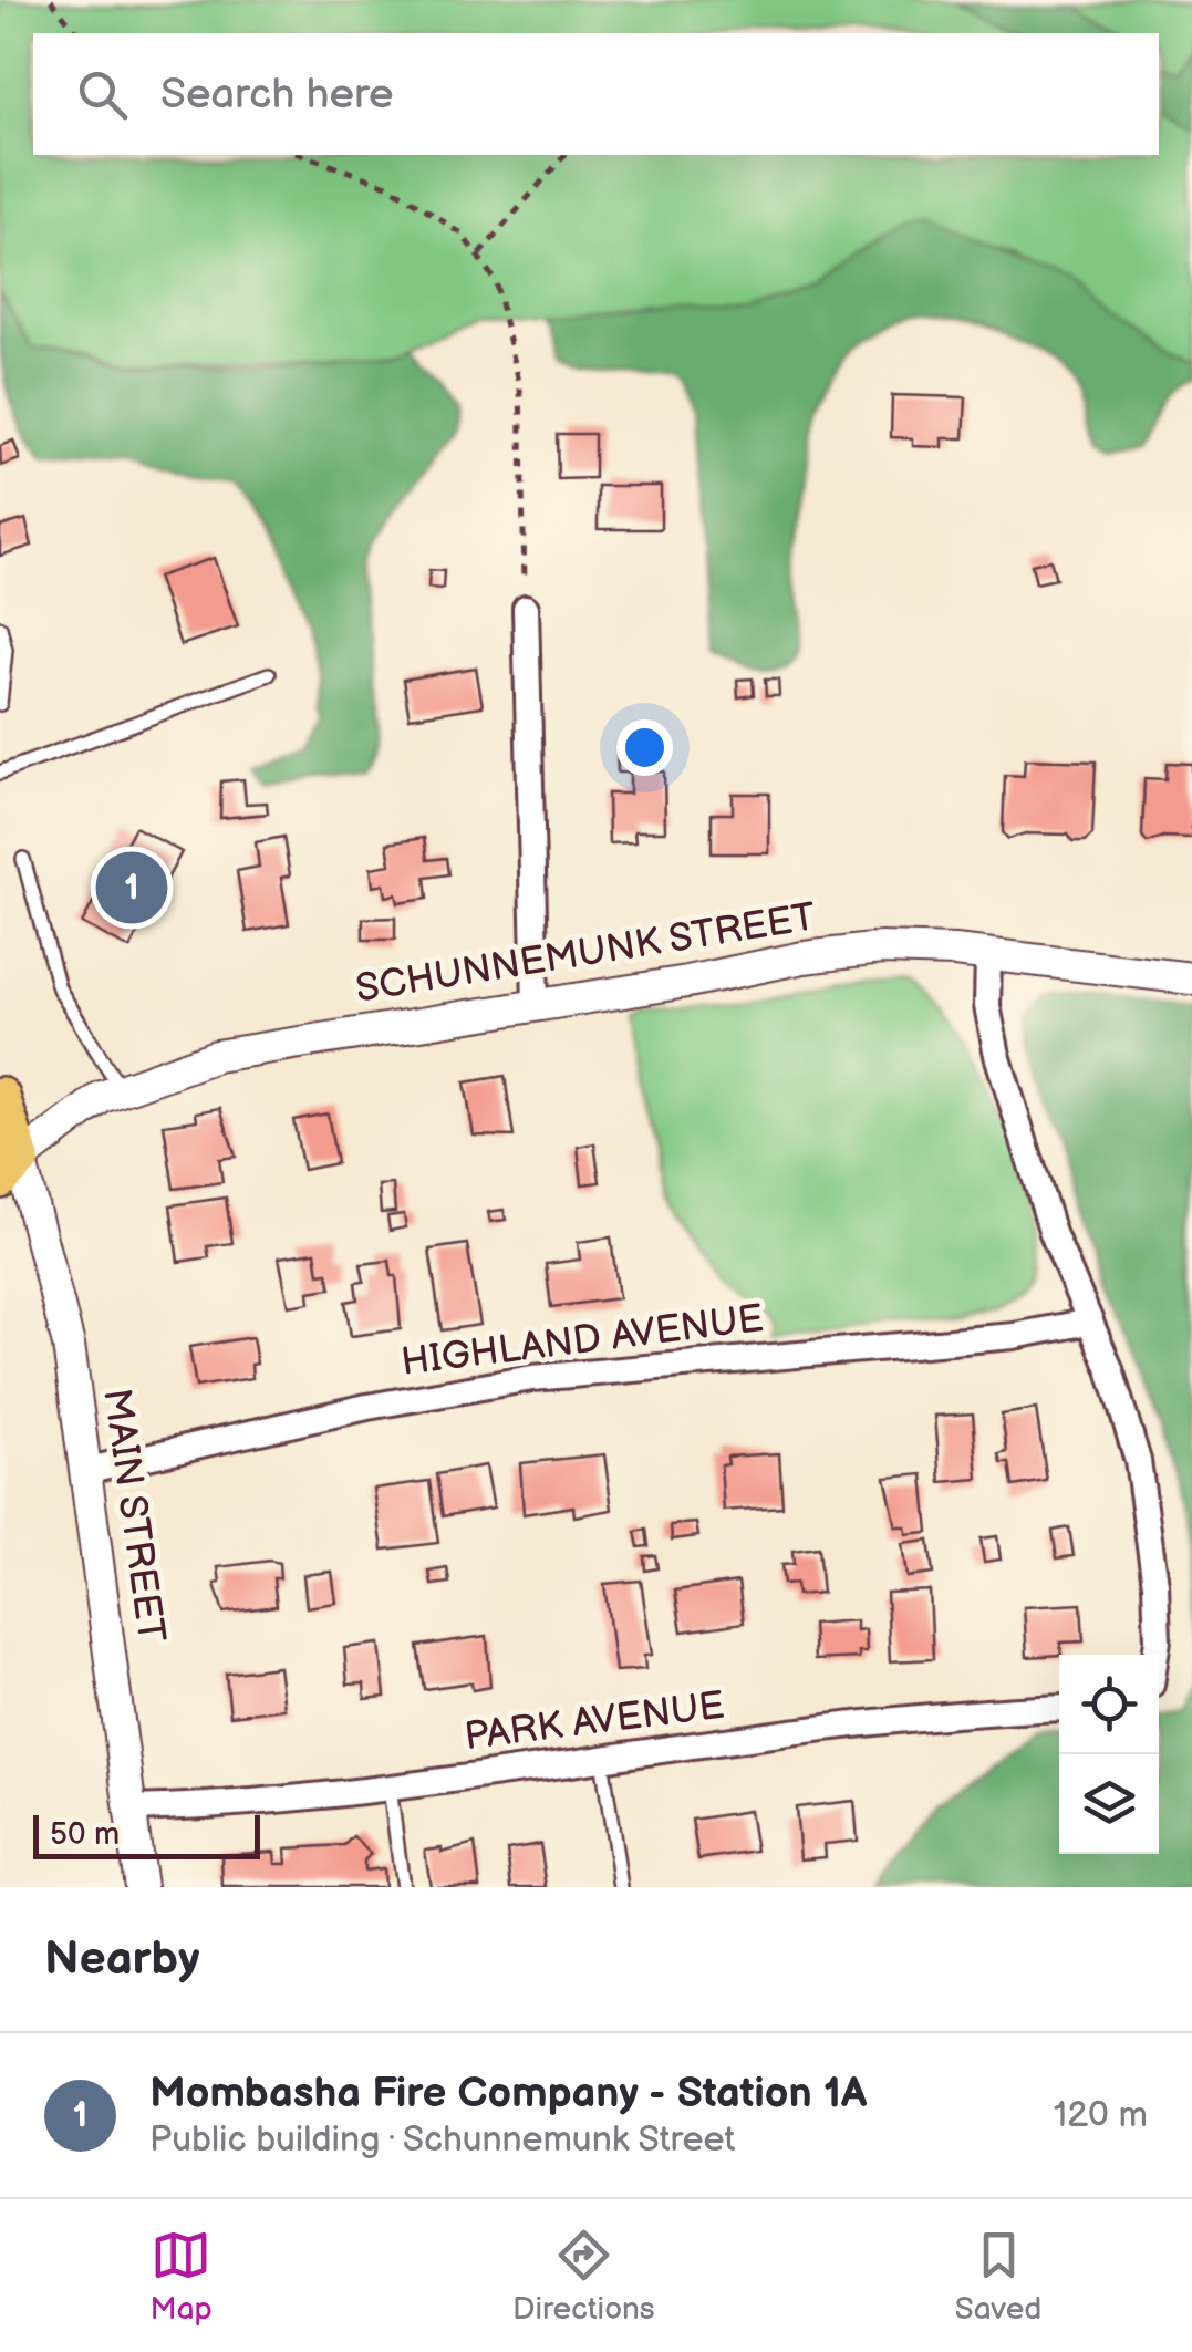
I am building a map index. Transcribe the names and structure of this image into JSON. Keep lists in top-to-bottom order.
{
  "streets": {
    "street": [
      "SCHUNNEMUNK STREET",
      "HIGHLAND AVENUE",
      "MAIN STREET",
      "PARK AVENUE"
    ]
  },
  "crossings": [
    ["SCHUNNEMUNK STREET", "MAIN STREET"],
    ["HIGHLAND AVENUE", "MAIN STREET"],
    ["MAIN STREET", "PARK AVENUE"]
  ],
  "scale_bar": "50 m",
  "page": {
    "search": "Search here",
    "pins": "1",
    "scale": "50 m",
    "heading": "Nearby",
    "list": [
      {
        "mark": "1",
        "name": "Mombasha Fire Company - Station 1A",
        "note": "Public building · Schunnemunk Street",
        "value": "120 m"
      }
    ],
    "nav": ["Map", "Directions", "Saved"]
  }
}
